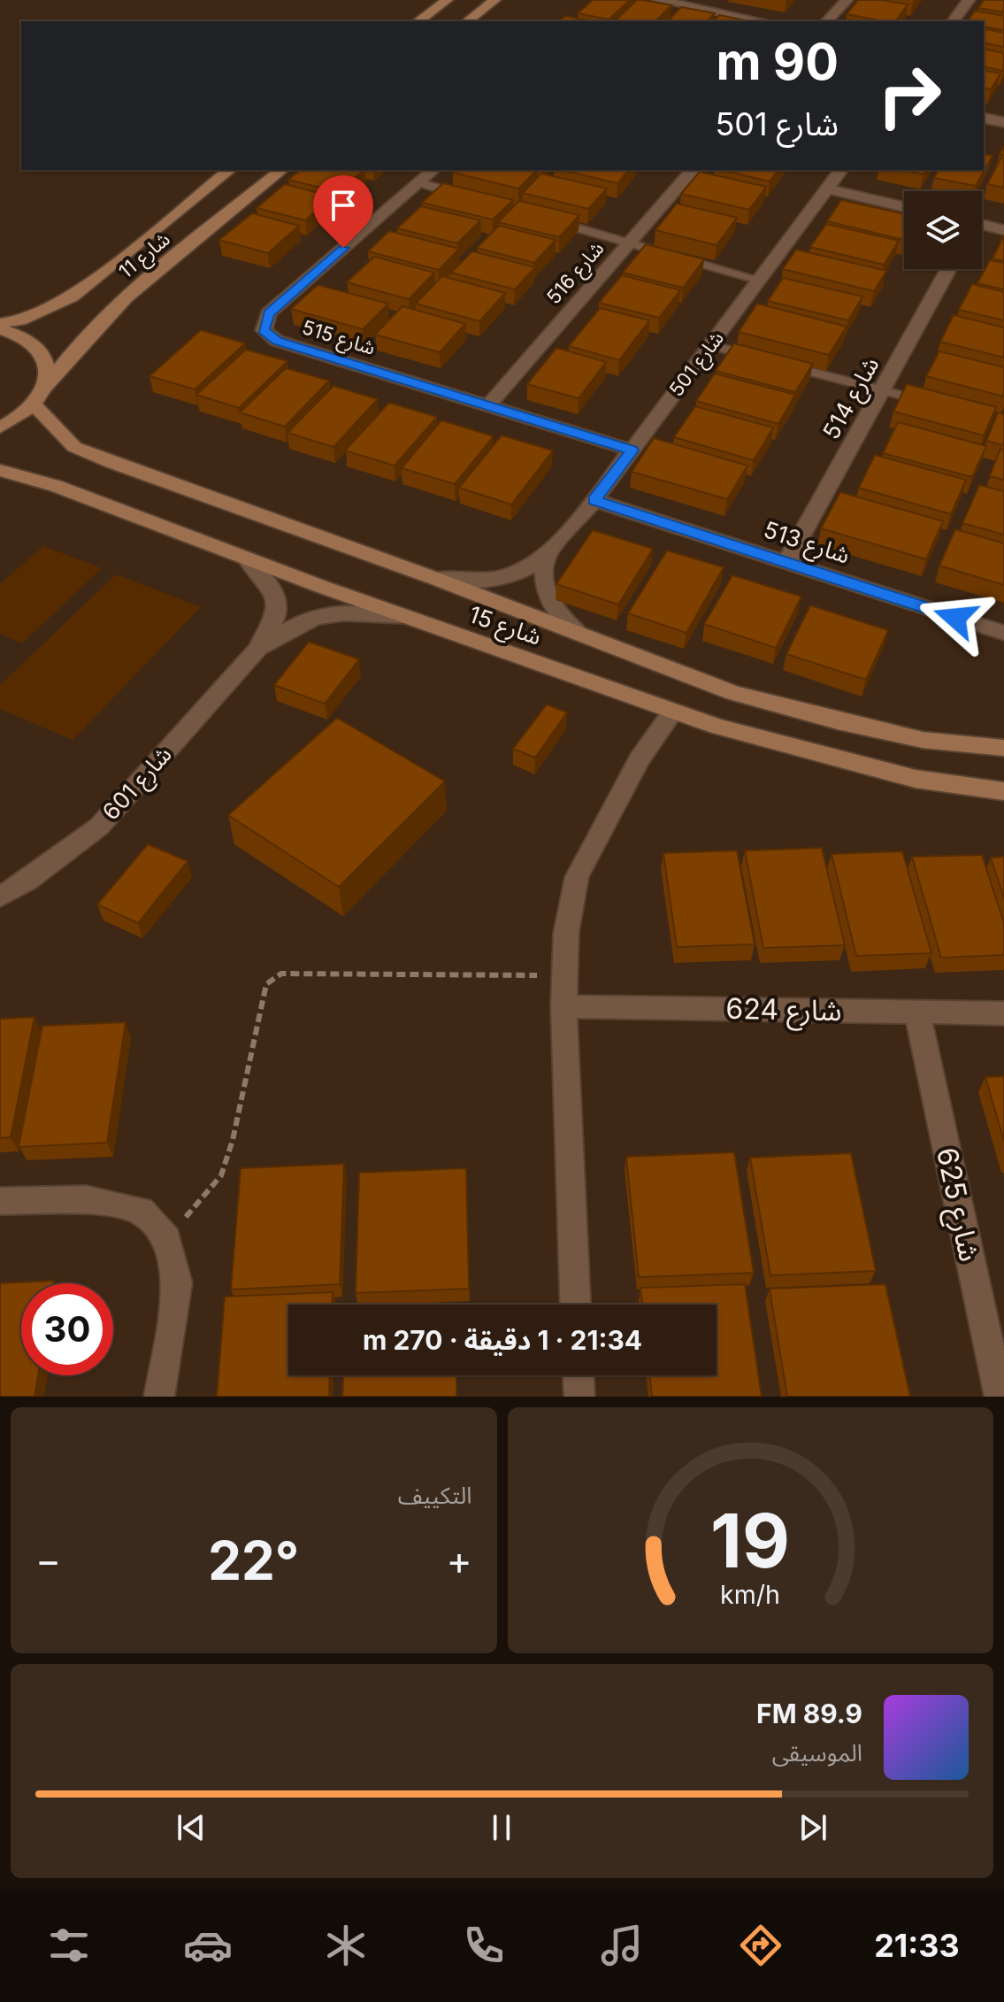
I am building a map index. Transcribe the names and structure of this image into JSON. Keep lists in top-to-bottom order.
{
  "streets": {
    "street": [
      "شارع 11",
      "شارع 516",
      "شارع 515",
      "شارع 501",
      "شارع 514",
      "شارع 513",
      "شارع 15",
      "شارع 601",
      "شارع 624",
      "شارع 625"
    ]
  },
  "crossings": [
    ["شارع 11", "شارع 15"],
    ["شارع 516", "شارع 515"],
    ["شارع 515", "شارع 501"],
    ["شارع 501", "شارع 513"],
    ["شارع 501", "شارع 15"],
    ["شارع 514", "شارع 513"],
    ["شارع 15", "شارع 601"],
    ["شارع 624", "شارع 625"]
  ],
  "page": {
    "turn": ["90 m", "شارع 501"],
    "limit": "30",
    "trip": "21:34 · 1 دقيقة · 270 m",
    "tile": "التكييف",
    "heat": ["−", "22°", "+"],
    "song": ["89.9 FM", "الموسيقى"],
    "tabs": "21:33",
    "gauge": ["19", "km/h"]
  }
}
